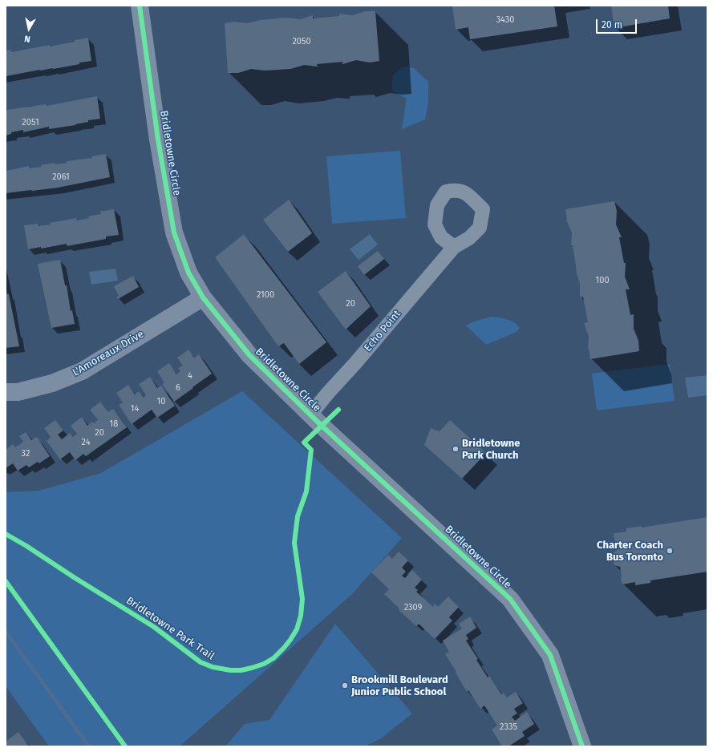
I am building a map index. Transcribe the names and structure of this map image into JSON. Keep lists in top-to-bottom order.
{
  "streets": {
    "street": ["Bridletowne Circle", "Echo Point", "L'Amoreaux Drive"],
    "cycle path": ["Bridletowne Park Trail"]
  },
  "crossings": [
    ["Bridletowne Circle", "Echo Point"],
    ["Bridletowne Circle", "L'Amoreaux Drive"]
  ],
  "places": ["Bridletowne Park Church", "Charter Coach Bus Toronto", "Brookmill Boulevard Junior Public School"],
  "house_numbers": [
    "3430",
    "2050",
    "2051",
    "2061",
    "100",
    "2100",
    "20",
    "4",
    "6",
    "10",
    "14",
    "18",
    "20",
    "24",
    "32",
    "2309",
    "2335"
  ],
  "scale_bar": "20 m",
  "north": "bottom"
}
